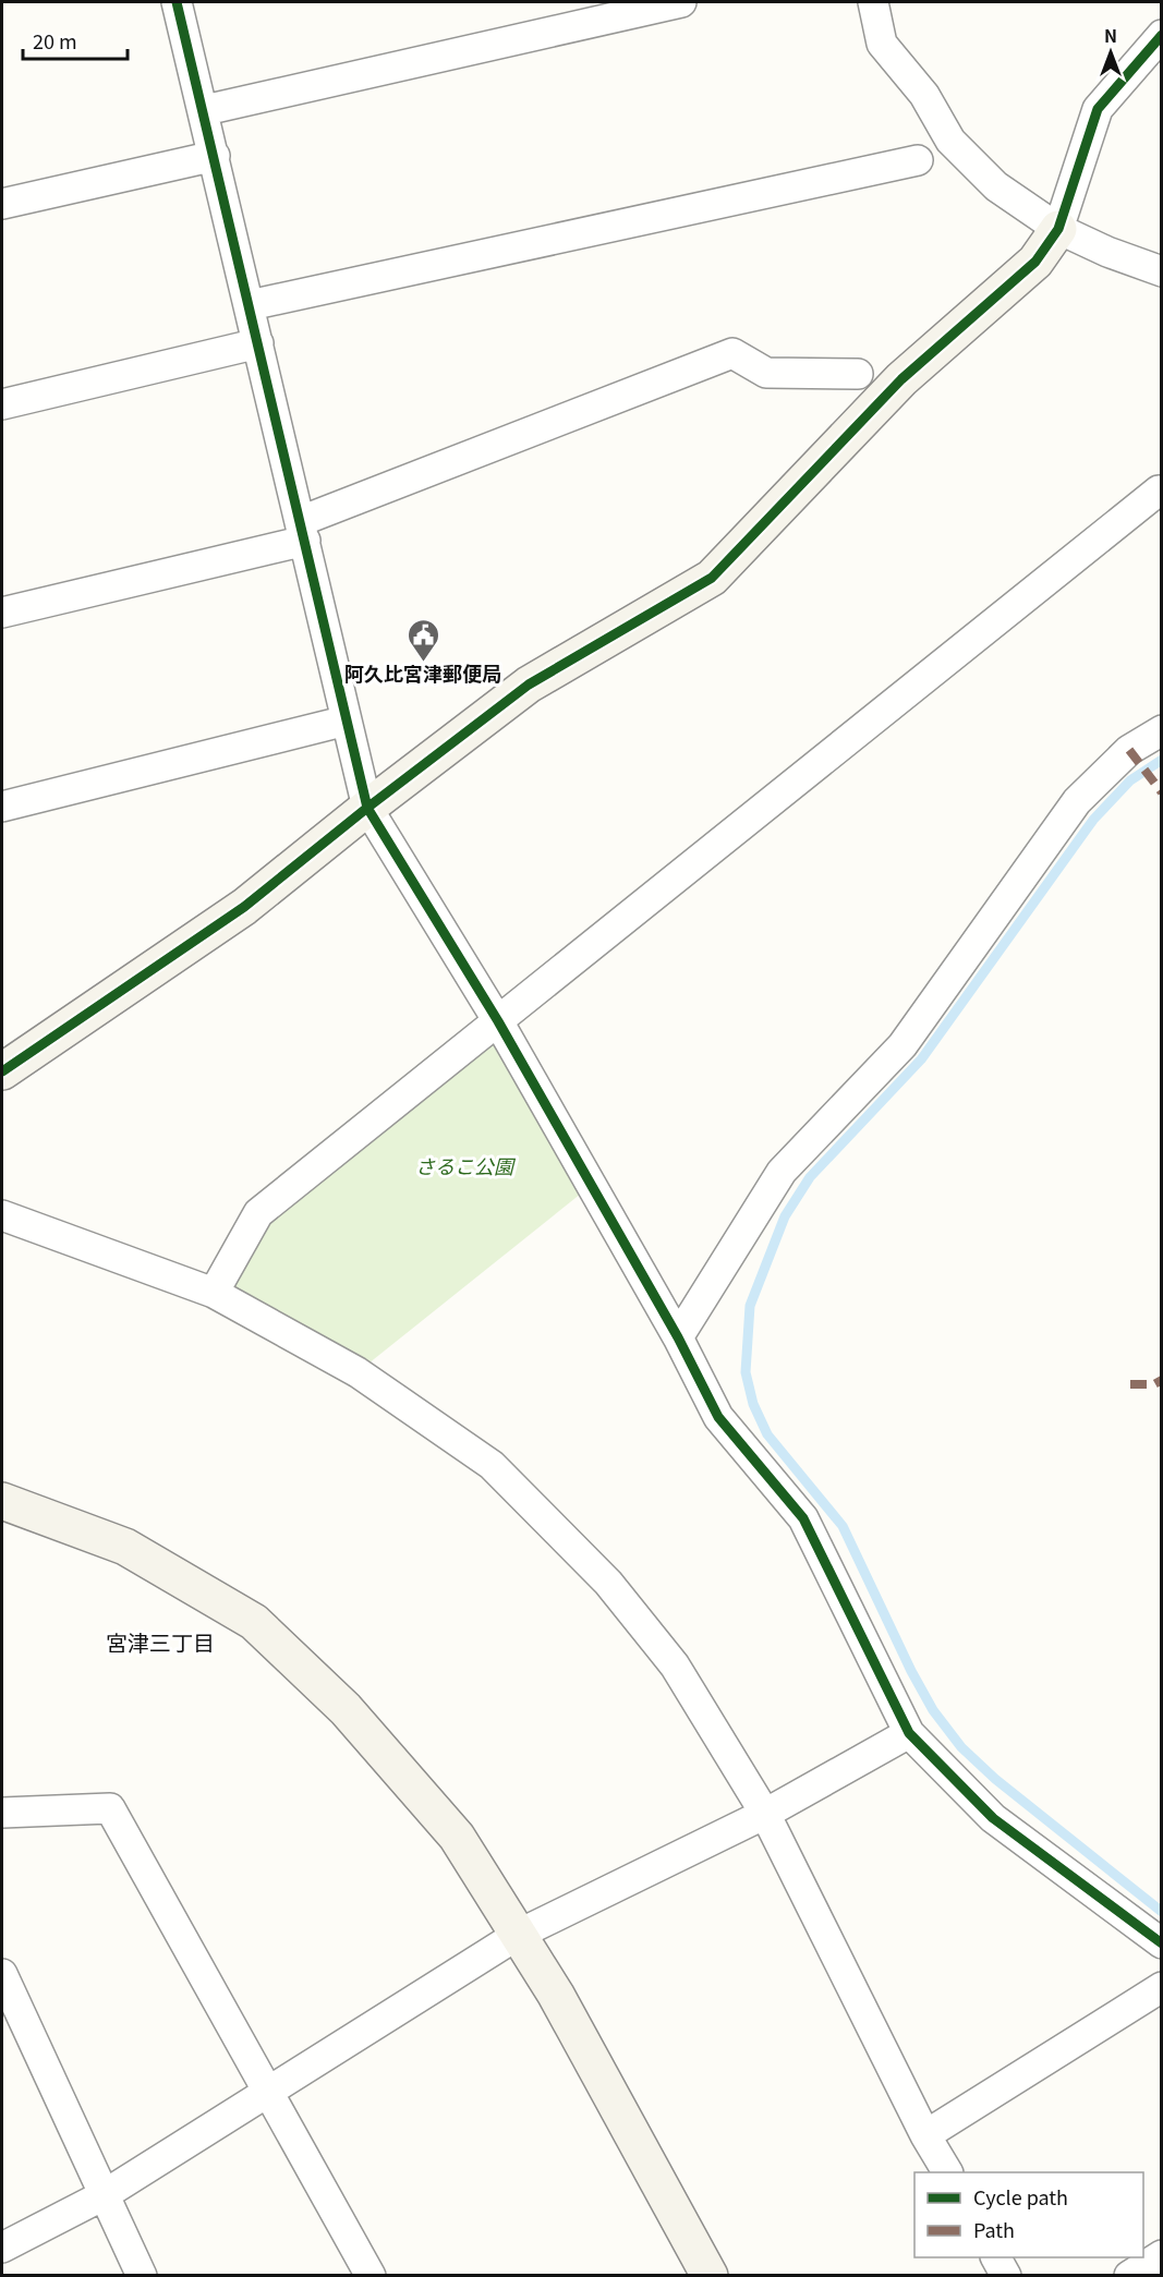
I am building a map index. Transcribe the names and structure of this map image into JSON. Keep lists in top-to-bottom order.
{
  "districts": ["宮津三丁目"],
  "parks": ["さるこ公園"],
  "places": {
    "public building": ["阿久比宮津郵便局"]
  },
  "legend": ["Cycle path", "Path"],
  "scale_bar": "20 m",
  "north": "top"
}
